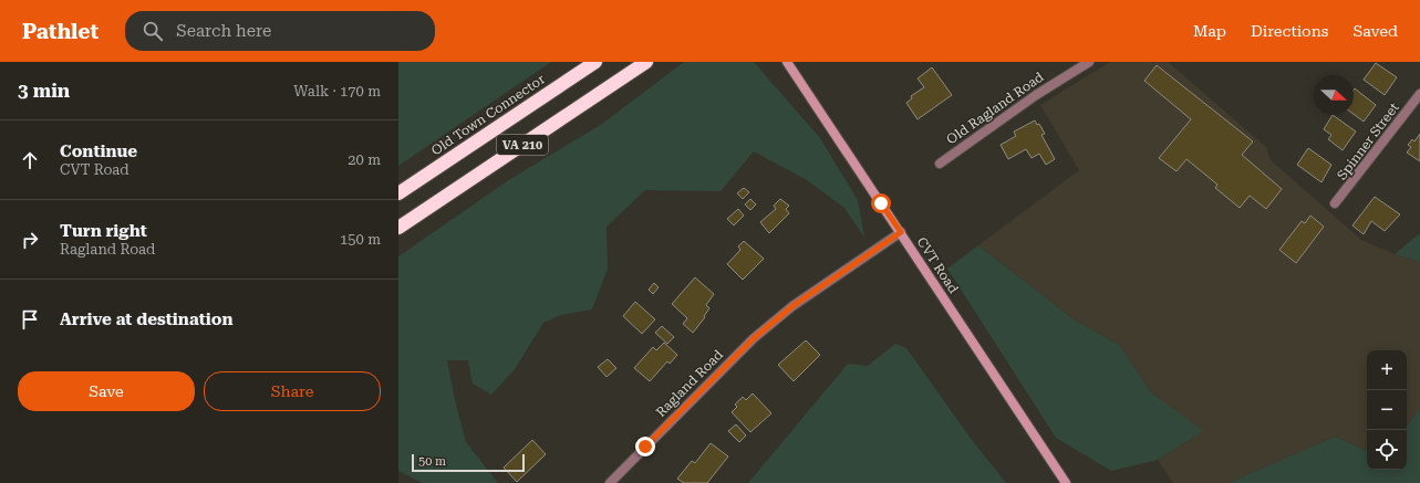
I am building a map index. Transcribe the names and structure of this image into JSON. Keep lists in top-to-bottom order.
{
  "streets": {
    "highway": ["Old Town Connector", "VA 210"],
    "street": [
      "Old Ragland Road",
      "Spinner Street",
      "CVT Road",
      "Ragland Road"
    ]
  },
  "crossings": [
    ["CVT Road", "Ragland Road"]
  ],
  "scale_bar": "50 m",
  "north": "right",
  "page": {
    "header": "Pathlet",
    "search": "Search here",
    "nav": ["Map", "Directions", "Saved"],
    "heading": ["3 min", "Walk · 170 m"],
    "list": [
      ["Continue", "CVT Road", "20 m"],
      ["Turn right", "Ragland Road", "150 m"],
      "Arrive at destination"
    ],
    "map_buttons": ["+", "−"],
    "buttons": ["Save", "Share"],
    "scale": "50 m"
  }
}
